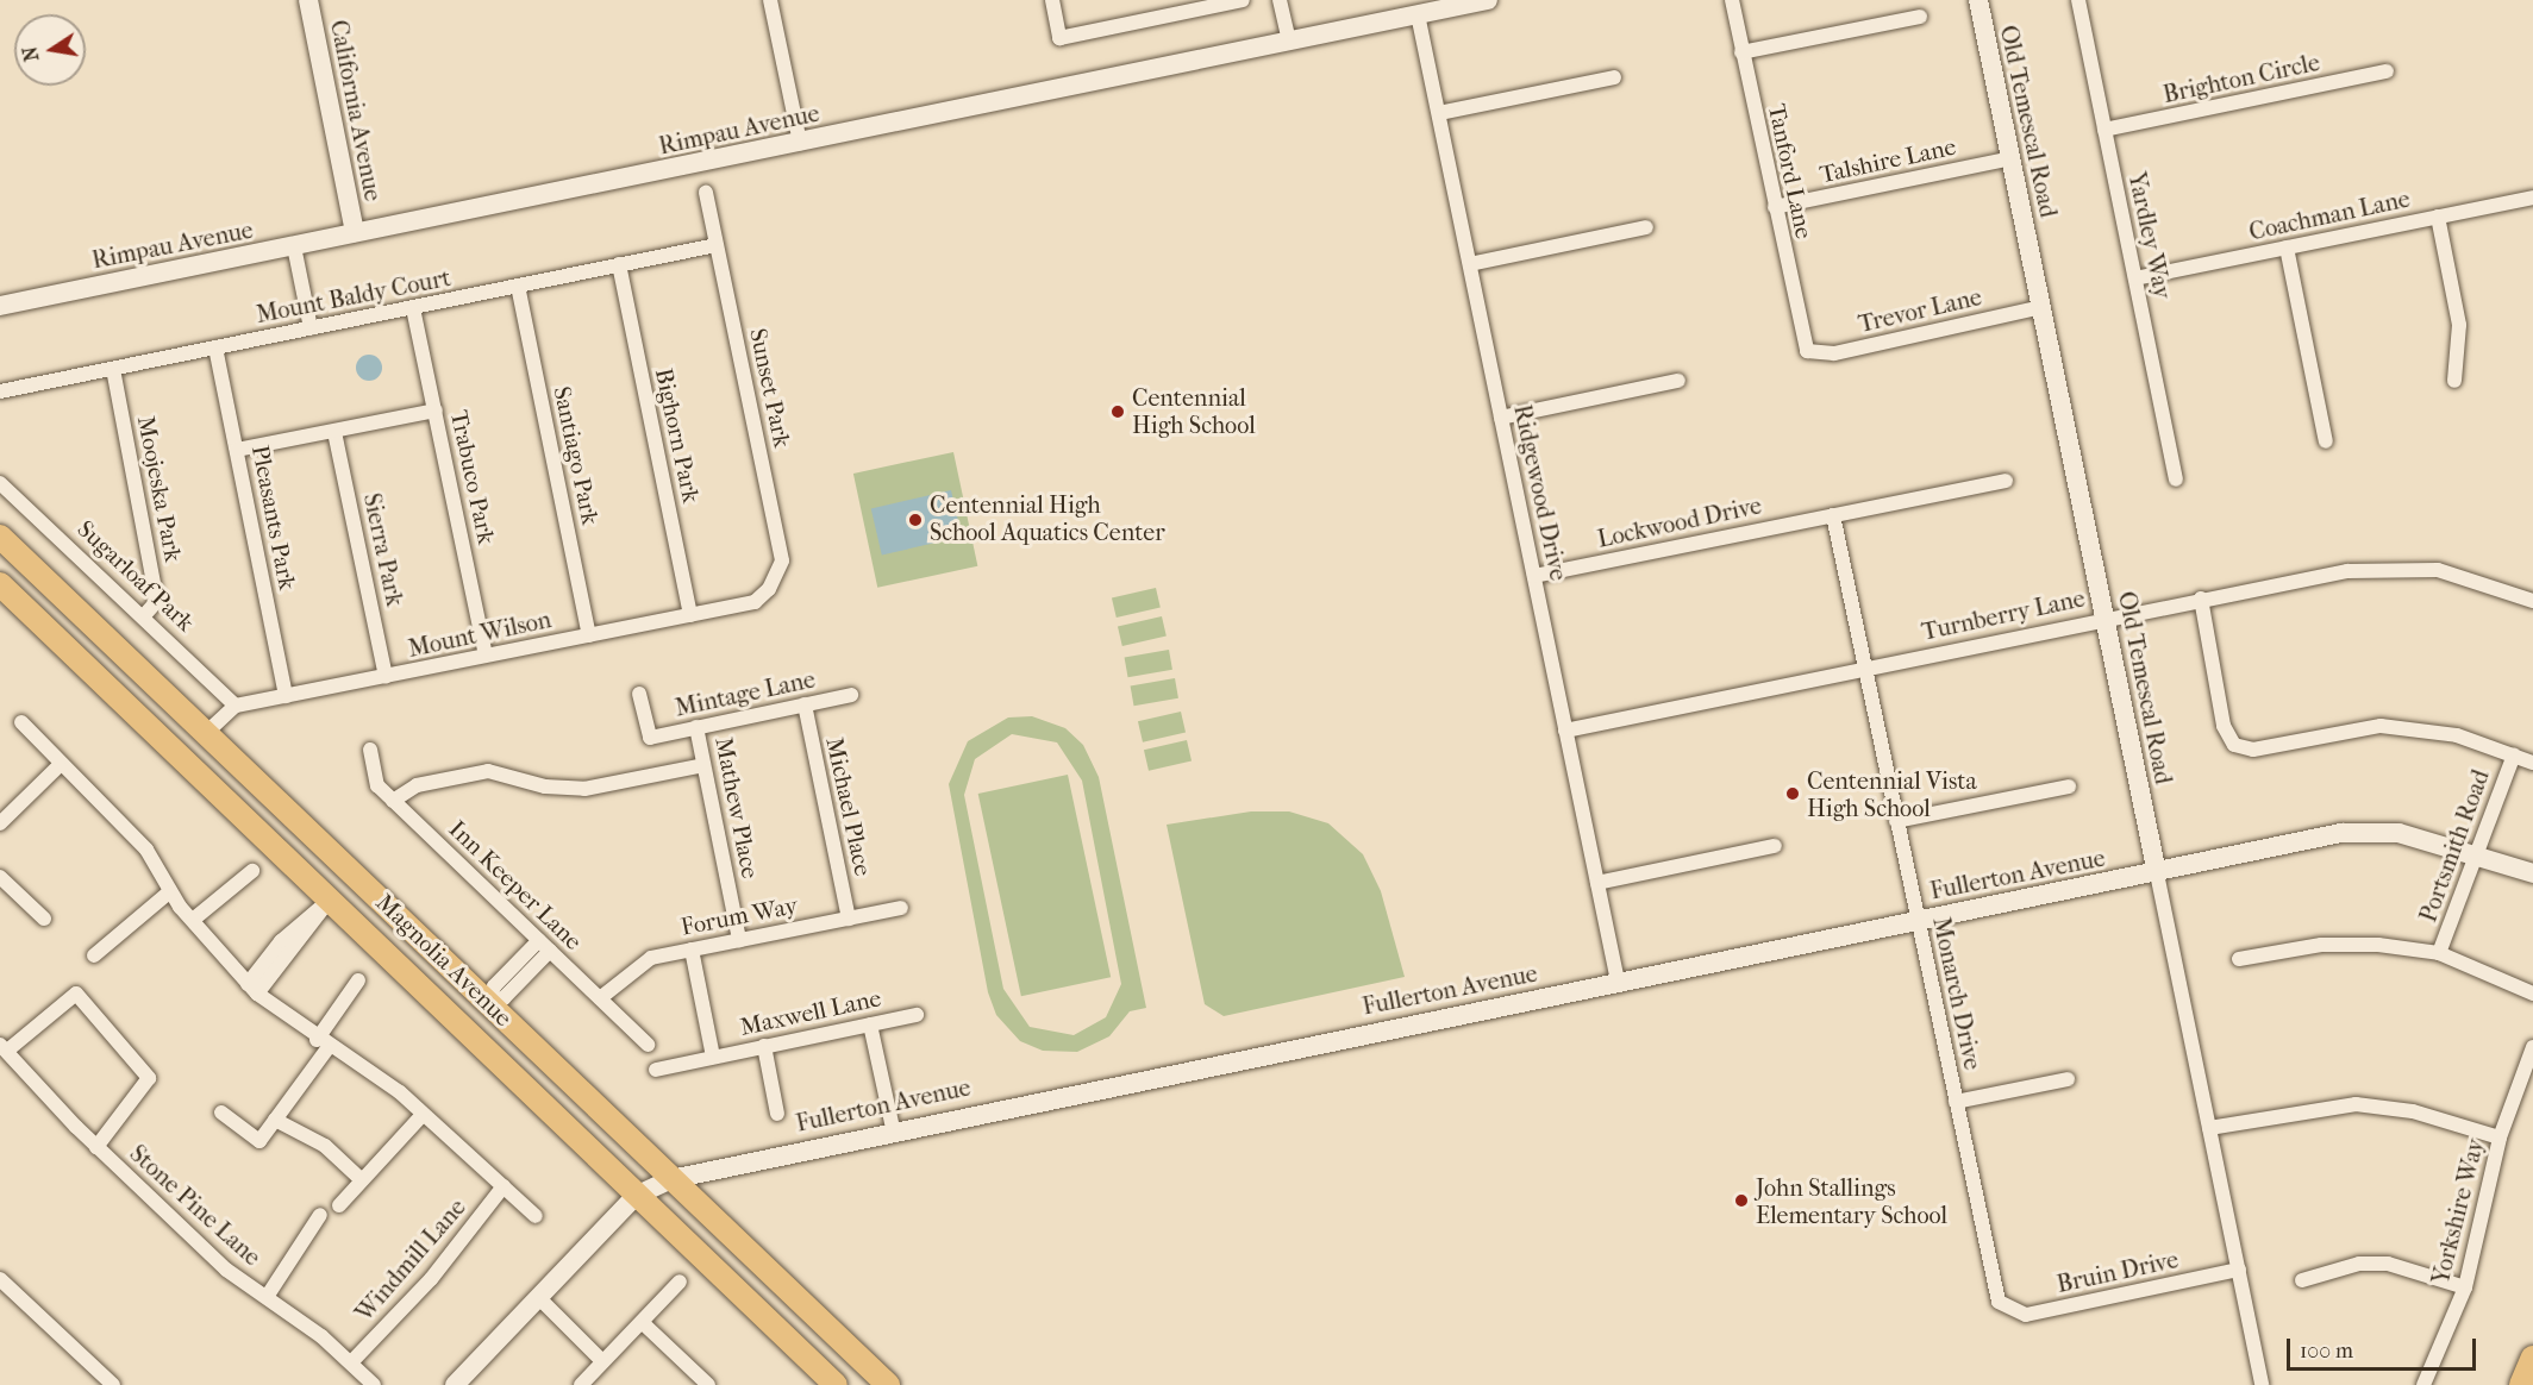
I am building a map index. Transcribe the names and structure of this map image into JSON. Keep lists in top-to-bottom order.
{
  "streets": {
    "main road": [
      "California Avenue",
      "Old Temescal Road",
      "Rimpau Avenue",
      "Fullerton Avenue",
      "Magnolia Avenue"
    ],
    "street": [
      "Brighton Circle",
      "Talshire Lane",
      "Tanford Lane",
      "Coachman Lane",
      "Yardley Way",
      "Mount Baldy Court",
      "Trevor Lane",
      "Sunset Park",
      "Bighorn Park",
      "Santiago Park",
      "Trabuco Park",
      "Moojeska Park",
      "Ridgewood Drive",
      "Pleasants Park",
      "Lockwood Drive",
      "Sierra Park",
      "Sugarloaf Park",
      "Turnberry Lane",
      "Mount Wilson",
      "Mintage Lane",
      "Michael Place",
      "Mathew Place",
      "Portsmith Road",
      "Inn Keeper Lane",
      "Forum Way",
      "Monarch Drive",
      "Maxwell Lane",
      "Stone Pine Lane",
      "Yorkshire Way",
      "Windmill Lane",
      "Bruin Drive"
    ]
  },
  "crossings": [
    ["Brighton Circle", "Yardley Way"],
    ["California Avenue", "Rimpau Avenue"],
    ["Old Temescal Road", "Talshire Lane"],
    ["Old Temescal Road", "Trevor Lane"],
    ["Old Temescal Road", "Turnberry Lane"],
    ["Old Temescal Road", "Fullerton Avenue"],
    ["Old Temescal Road", "Bruin Drive"],
    ["Rimpau Avenue", "Ridgewood Drive"],
    ["Talshire Lane", "Tanford Lane"],
    ["Tanford Lane", "Trevor Lane"],
    ["Coachman Lane", "Yardley Way"],
    ["Mount Baldy Court", "Sunset Park"],
    ["Mount Baldy Court", "Bighorn Park"],
    ["Mount Baldy Court", "Santiago Park"],
    ["Mount Baldy Court", "Trabuco Park"],
    ["Mount Baldy Court", "Moojeska Park"],
    ["Mount Baldy Court", "Pleasants Park"],
    ["Sunset Park", "Mount Wilson"],
    ["Bighorn Park", "Mount Wilson"],
    ["Santiago Park", "Mount Wilson"],
    ["Trabuco Park", "Mount Wilson"],
    ["Moojeska Park", "Sugarloaf Park"],
    ["Ridgewood Drive", "Lockwood Drive"],
    ["Ridgewood Drive", "Turnberry Lane"],
    ["Ridgewood Drive", "Fullerton Avenue"],
    ["Pleasants Park", "Mount Wilson"],
    ["Lockwood Drive", "Monarch Drive"],
    ["Sierra Park", "Mount Wilson"],
    ["Sugarloaf Park", "Mount Wilson"],
    ["Turnberry Lane", "Monarch Drive"],
    ["Mintage Lane", "Michael Place"],
    ["Mintage Lane", "Mathew Place"],
    ["Michael Place", "Forum Way"],
    ["Mathew Place", "Forum Way"],
    ["Portsmith Road", "Fullerton Avenue"],
    ["Fullerton Avenue", "Magnolia Avenue"],
    ["Fullerton Avenue", "Monarch Drive"],
    ["Inn Keeper Lane", "Forum Way"],
    ["Monarch Drive", "Bruin Drive"],
    ["Stone Pine Lane", "Windmill Lane"]
  ],
  "places": [
    "Centennial High School",
    "Centennial High School Aquatics Center",
    "Centennial Vista High School",
    "John Stallings Elementary School"
  ],
  "scale_bar": "100 m",
  "north": "left"
}
